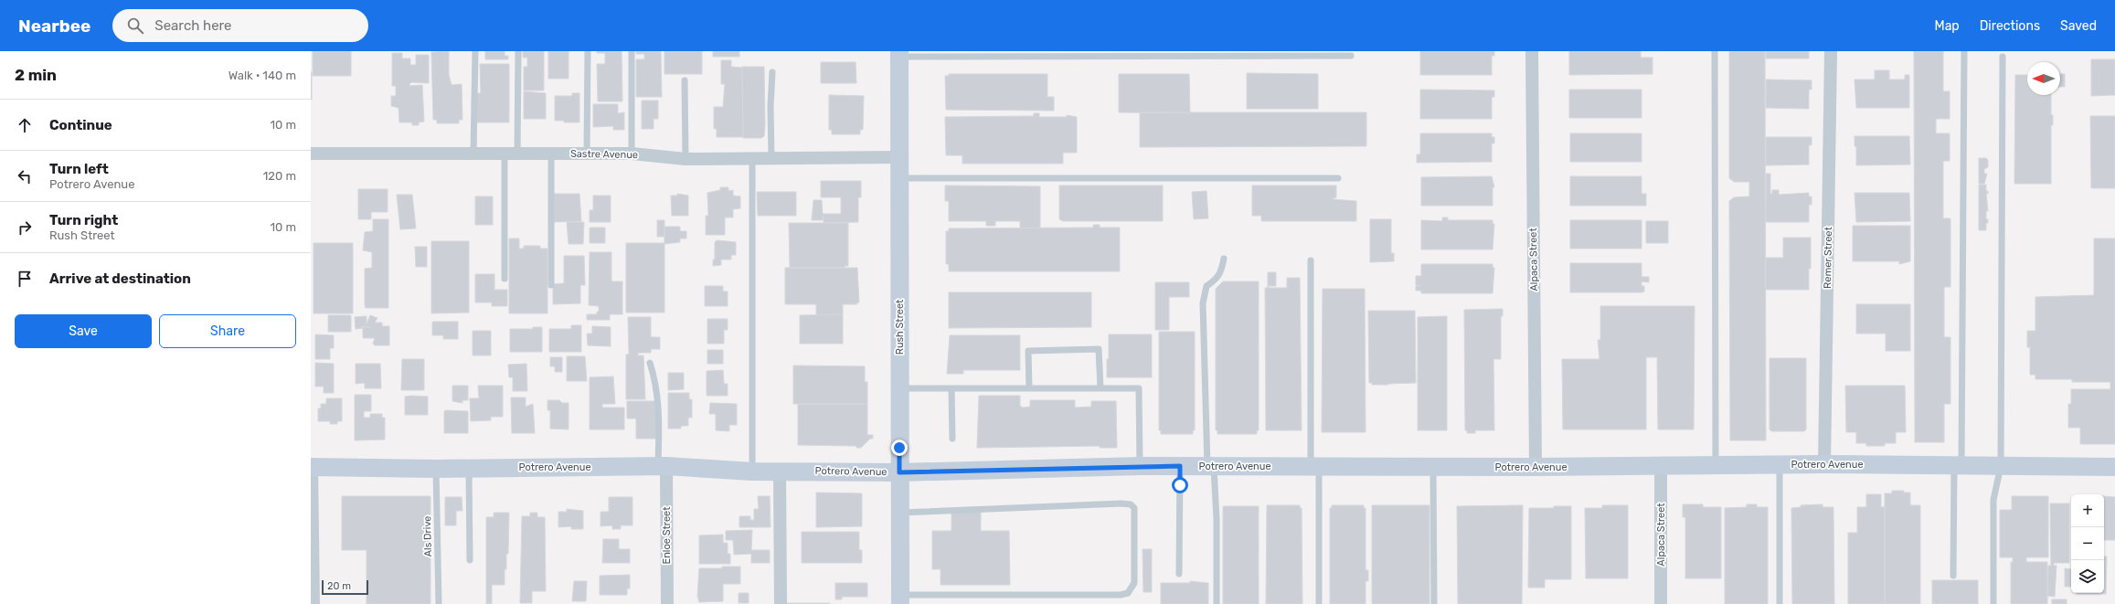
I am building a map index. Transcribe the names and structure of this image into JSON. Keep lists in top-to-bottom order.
{
  "streets": {
    "street": [
      "Sastre Avenue",
      "Remer Street",
      "Alpaca Street",
      "Rush Street",
      "Potrero Avenue",
      "Enloe Street"
    ],
    "lane": ["Als Drive"]
  },
  "crossings": [
    ["Sastre Avenue", "Rush Street"],
    ["Remer Street", "Potrero Avenue"],
    ["Alpaca Street", "Potrero Avenue"],
    ["Rush Street", "Potrero Avenue"],
    ["Potrero Avenue", "Enloe Street"],
    ["Potrero Avenue", "Als Drive"]
  ],
  "scale_bar": "20 m",
  "north": "left",
  "page": {
    "header": "Nearbee",
    "search": "Search here",
    "nav": ["Map", "Directions", "Saved"],
    "heading": ["2 min", "Walk · 140 m"],
    "list": [
      ["Continue", "10 m"],
      ["Turn left", "Potrero Avenue", "120 m"],
      ["Turn right", "Rush Street", "10 m"],
      "Arrive at destination"
    ],
    "buttons": ["Save", "Share"],
    "map_buttons": ["+", "−"],
    "scale": "20 m"
  }
}
